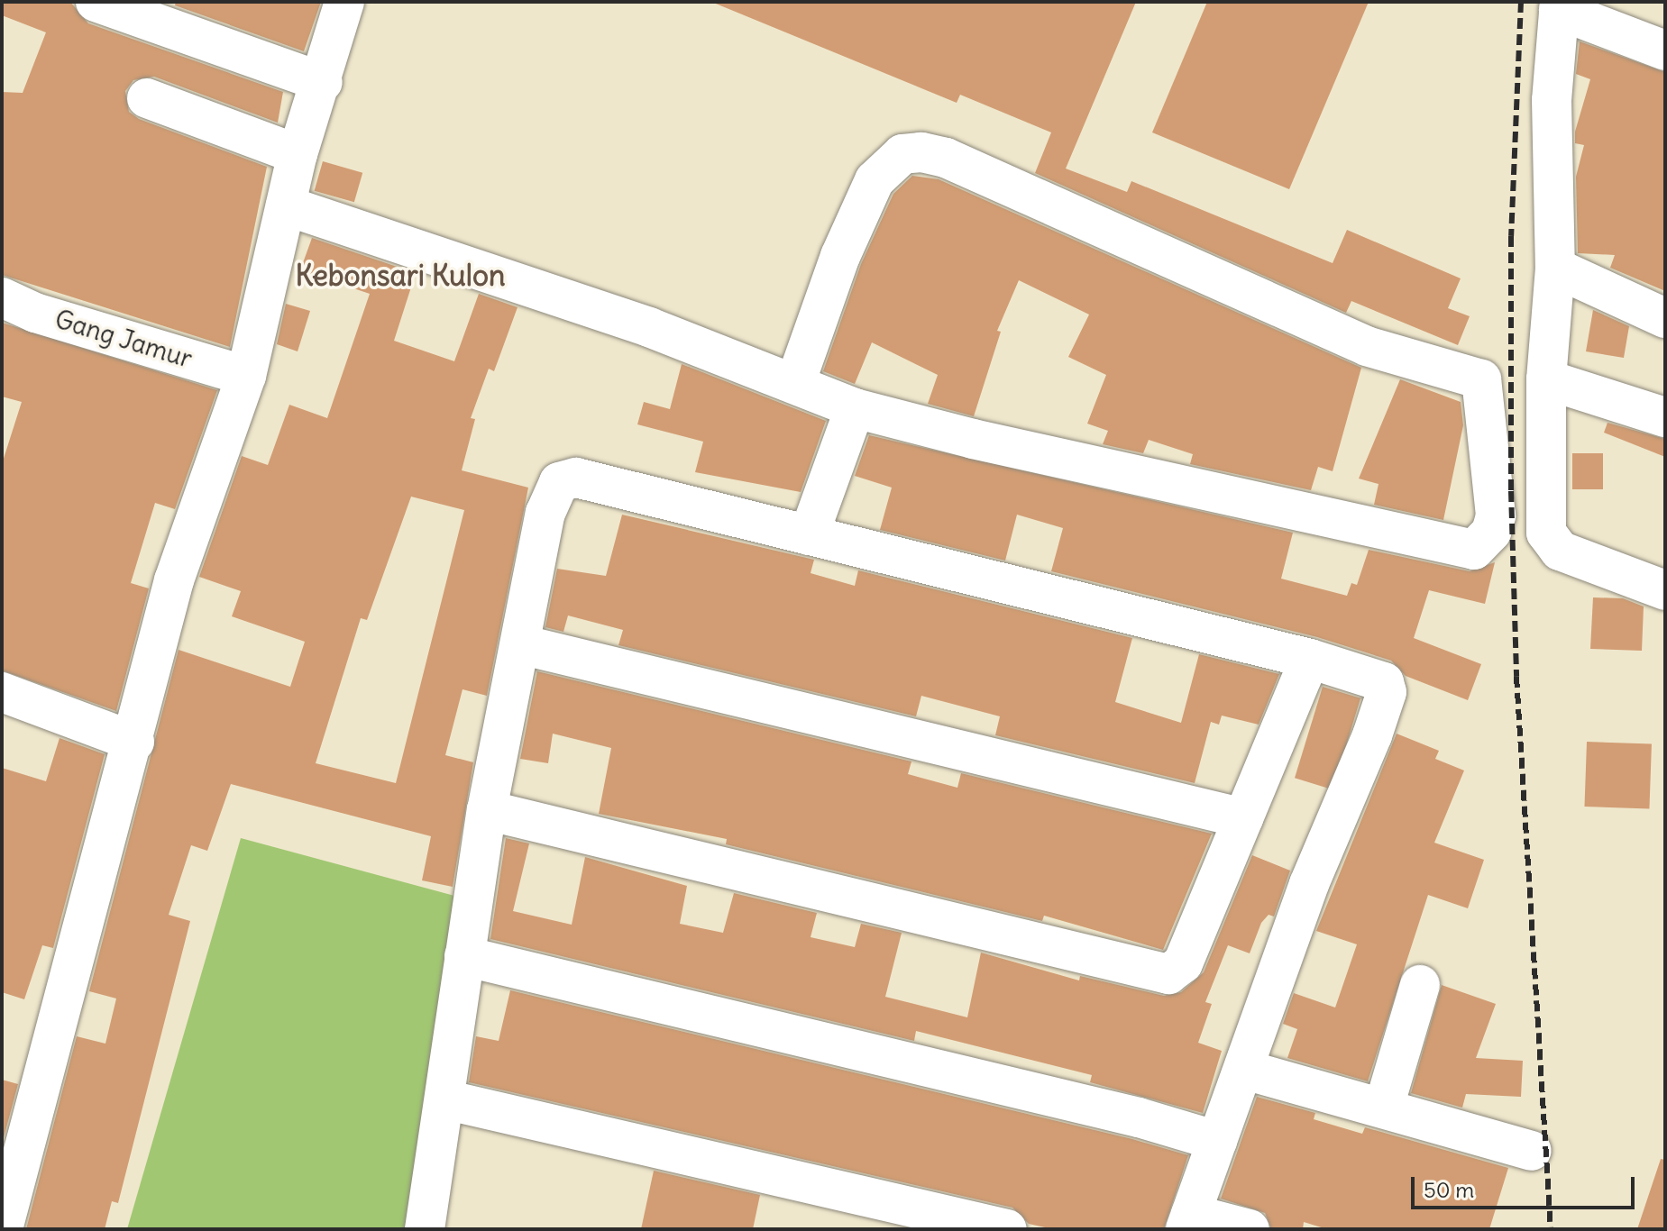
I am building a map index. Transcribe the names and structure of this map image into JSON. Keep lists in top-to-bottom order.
{
  "streets": {
    "street": ["Gang Jamur"]
  },
  "districts": ["Kebonsari Kulon"],
  "scale_bar": "50 m"
}
